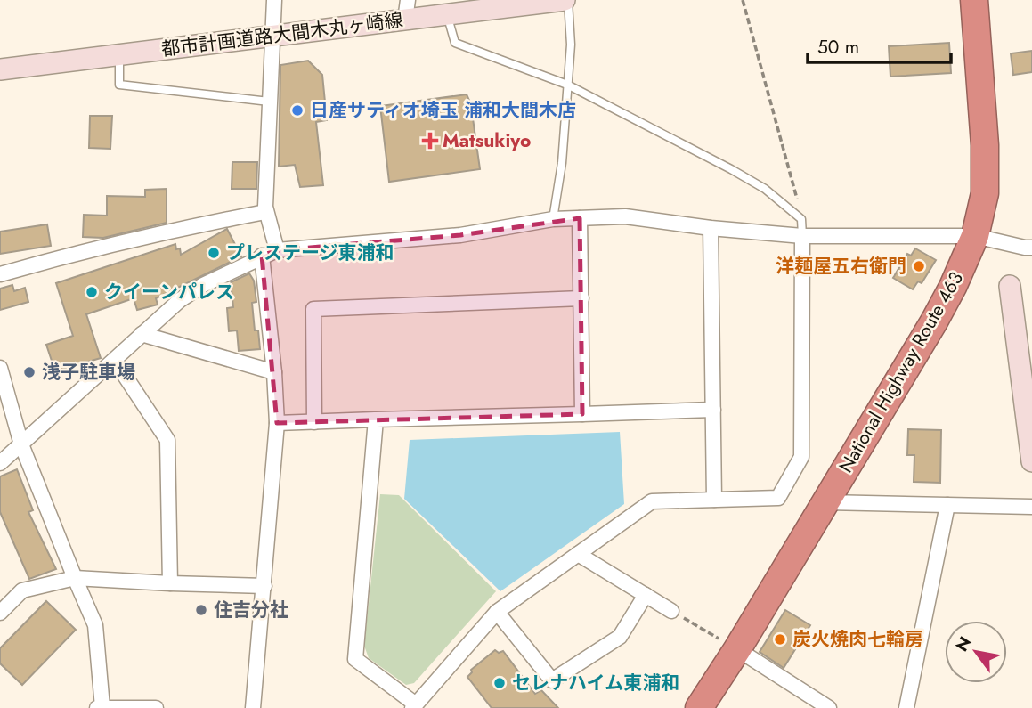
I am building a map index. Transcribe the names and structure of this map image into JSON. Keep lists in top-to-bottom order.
{
  "streets": {
    "highway": ["National Highway Route 463"],
    "street": ["都市計画道路大間木丸ヶ崎線"]
  },
  "places": {
    "other": [
      "日産サティオ埼玉 浦和大間木店",
      "プレステージ東浦和",
      "洋麺屋五右衛門",
      "クイーンパレス",
      "浅子駐車場",
      "住吉分社",
      "炭火焼肉七輪房",
      "セレナハイム東浦和"
    ],
    "health": ["Matsukiyo"]
  },
  "scale_bar": "50 m",
  "north": "top left"
}
